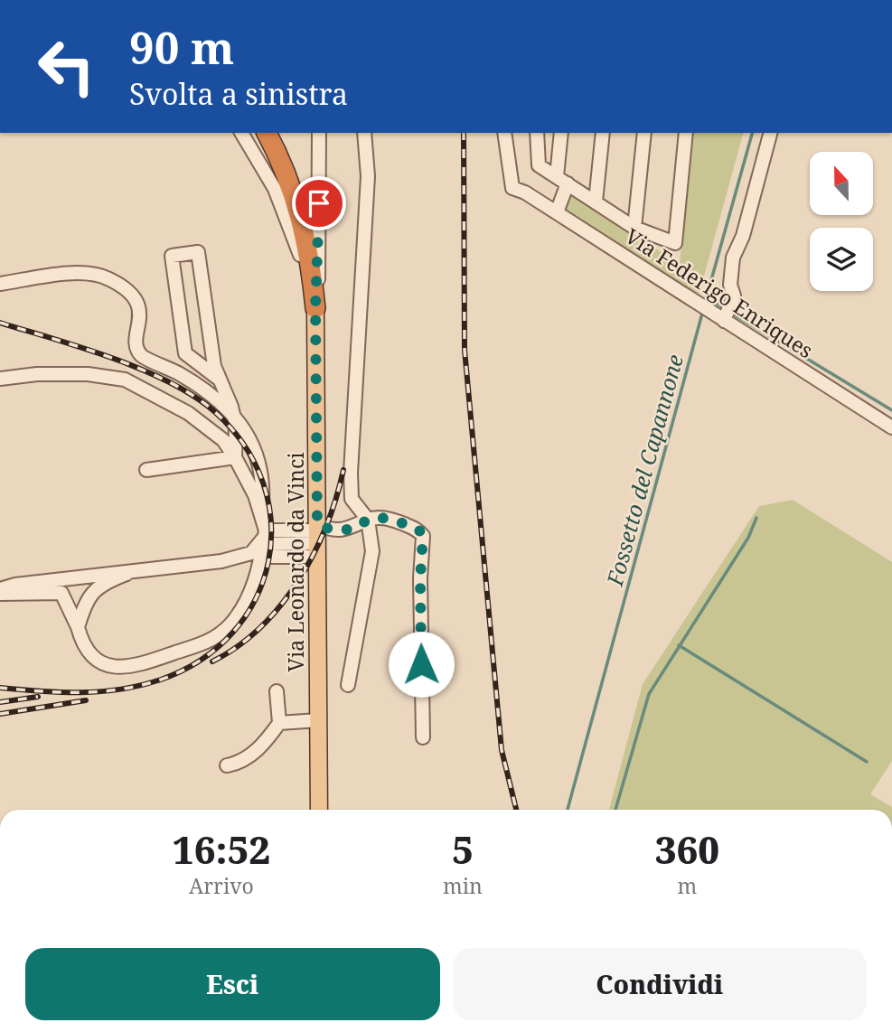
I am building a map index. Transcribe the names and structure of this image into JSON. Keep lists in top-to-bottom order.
{
  "streets": {
    "main road": ["Via Leonardo da Vinci"],
    "street": ["Via Federigo Enriques"]
  },
  "water": ["Fossetto del Capannone"],
  "north": "top",
  "page": {
    "turn": ["90 m", "Svolta a sinistra"],
    "eta": [
      "16:52",
      "Arrivo",
      "5",
      "min",
      "360",
      "m"
    ],
    "buttons": ["Esci", "Condividi"]
  }
}
